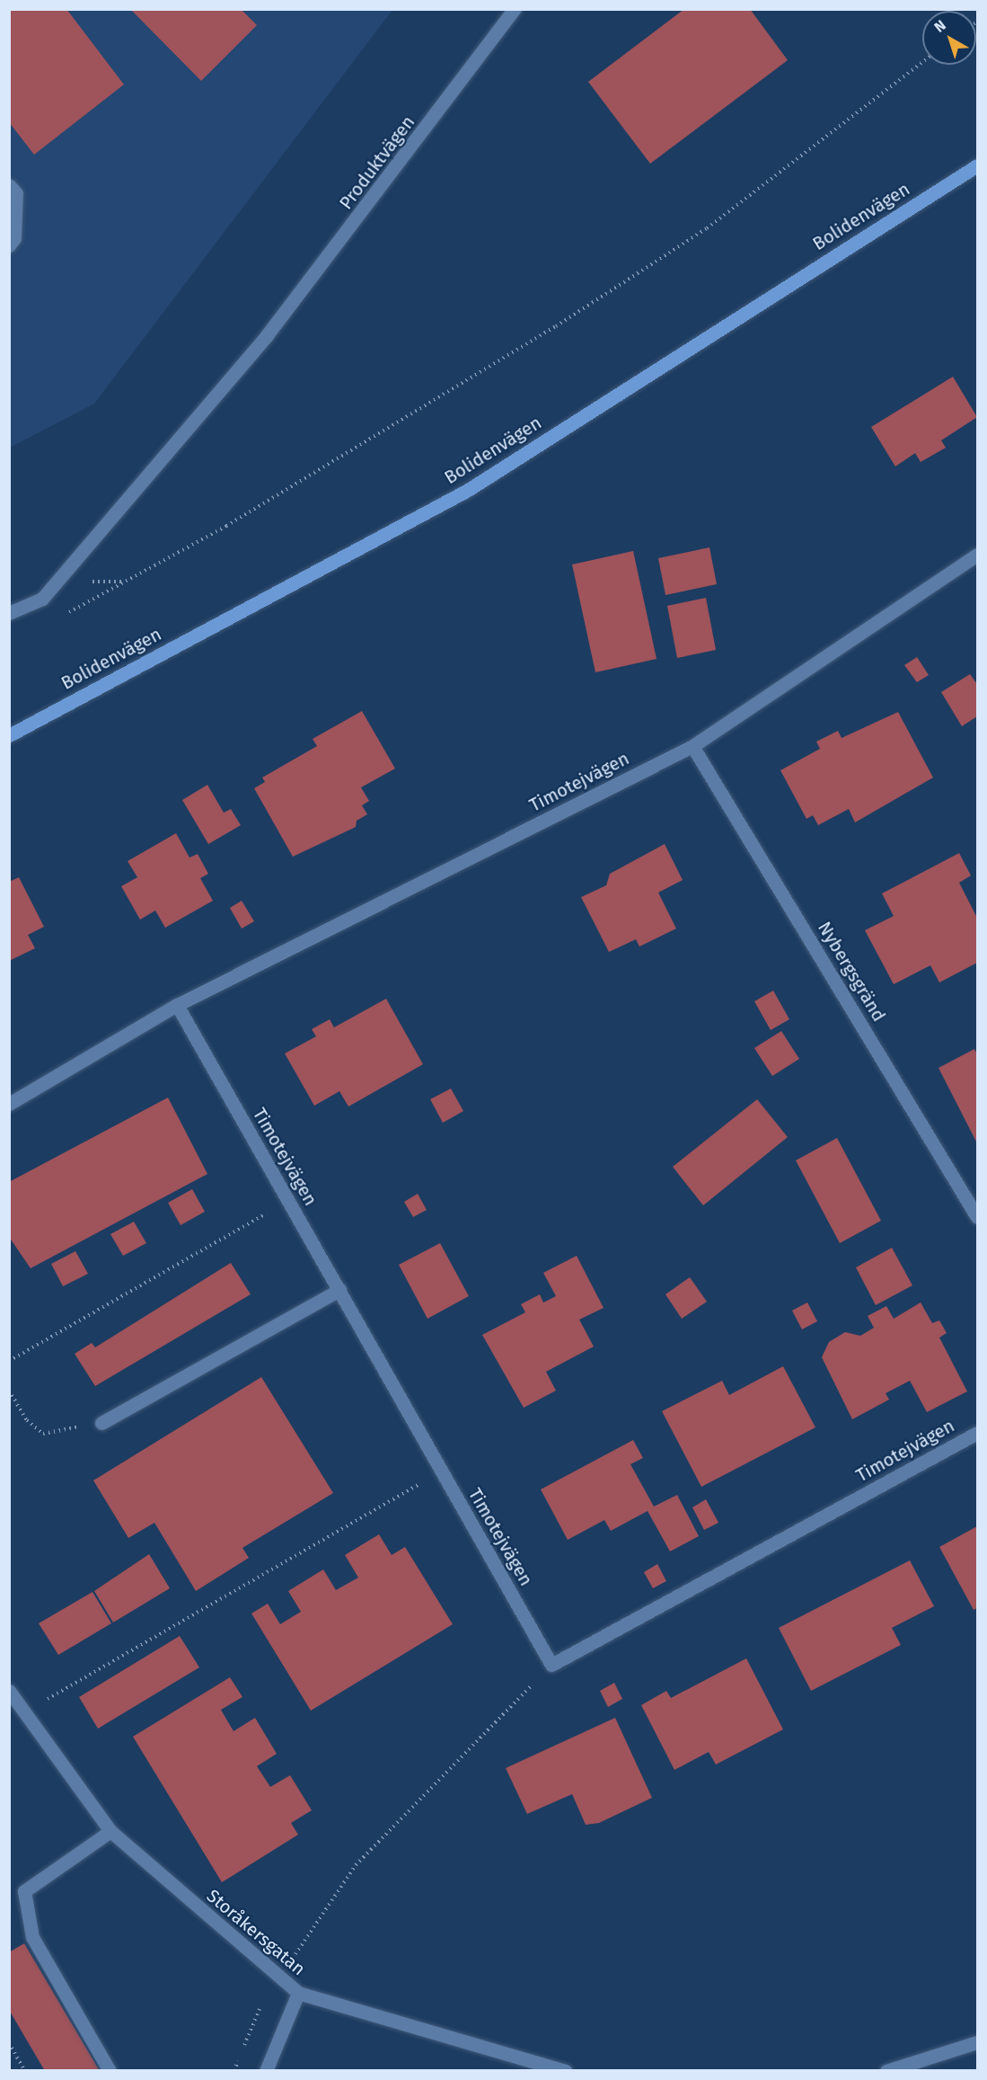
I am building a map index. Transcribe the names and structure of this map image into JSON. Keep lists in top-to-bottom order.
{
  "streets": {
    "main road": ["Bolidenvägen"],
    "street": [
      "Produktvägen",
      "Timotejvägen",
      "Nybergsgränd",
      "Storåkersgatan"
    ]
  },
  "crossings": [
    ["Timotejvägen", "Nybergsgränd"]
  ],
  "north": "top left"
}
